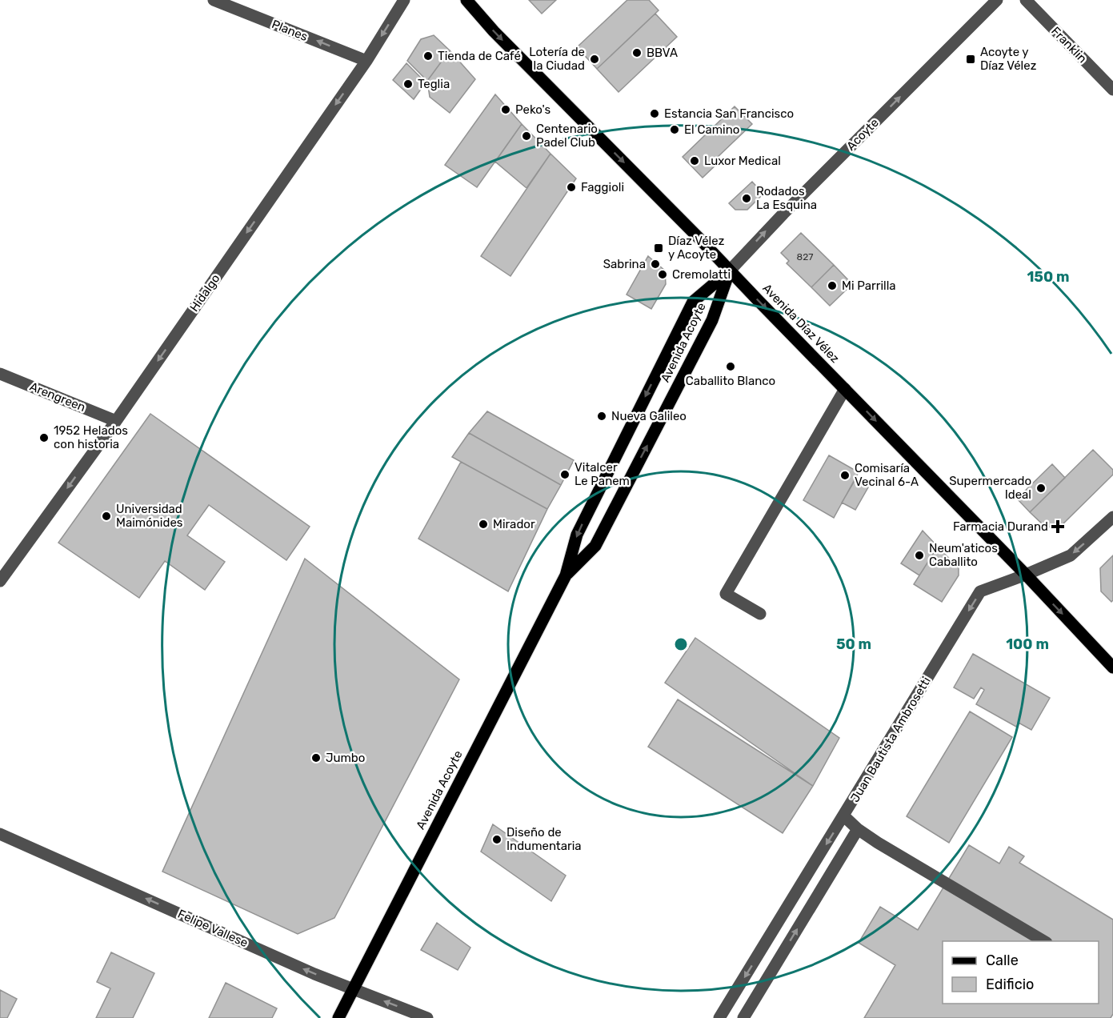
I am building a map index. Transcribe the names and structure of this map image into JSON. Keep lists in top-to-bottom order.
{
  "streets": {
    "main road": ["Avenida Díaz Vélez", "Avenida Acoyte"],
    "street": [
      "Planes",
      "Franklin",
      "Acoyte",
      "Hidalgo",
      "Arengreen",
      "Juan Bautista Ambrosetti",
      "Felipe Vallese"
    ]
  },
  "crossings": [
    ["Planes", "Hidalgo"],
    ["Acoyte", "Avenida Díaz Vélez"],
    ["Acoyte", "Avenida Acoyte"],
    ["Hidalgo", "Arengreen"],
    ["Avenida Díaz Vélez", "Avenida Acoyte"],
    ["Avenida Díaz Vélez", "Juan Bautista Ambrosetti"],
    ["Avenida Acoyte", "Felipe Vallese"]
  ],
  "one_way": [
    "Planes",
    "Acoyte",
    "Hidalgo",
    "Avenida Díaz Vélez",
    "Felipe Vallese"
  ],
  "places": {
    "other": [
      "BBVA",
      "Tienda de Café",
      "Lotería de la Ciudad",
      "Teglia",
      "Peko's",
      "Estancia San Francisco",
      "El Camino",
      "Centenario Padel Club",
      "Luxor Medical",
      "Faggioli",
      "Rodados La Esquina",
      "Sabrina",
      "Cremolatti",
      "Mi Parrilla",
      "Caballito Blanco",
      "Nueva Galileo",
      "1952 Helados con historia",
      "Vitalcer Le Panem",
      "Comisaría Vecinal 6-A",
      "Supermercado Ideal",
      "Universidad Maimónides",
      "Mirador",
      "Neum'aticos Caballito",
      "Jumbo",
      "Diseño de Indumentaria"
    ],
    "transit": ["Acoyte y Díaz Vélez", "Díaz Vélez y Acoyte"],
    "health": ["Farmacia Durand"]
  },
  "house_numbers": ["827"],
  "legend": ["Calle", "Edificio"],
  "rings": ["150 m", "50 m", "100 m"]
}
